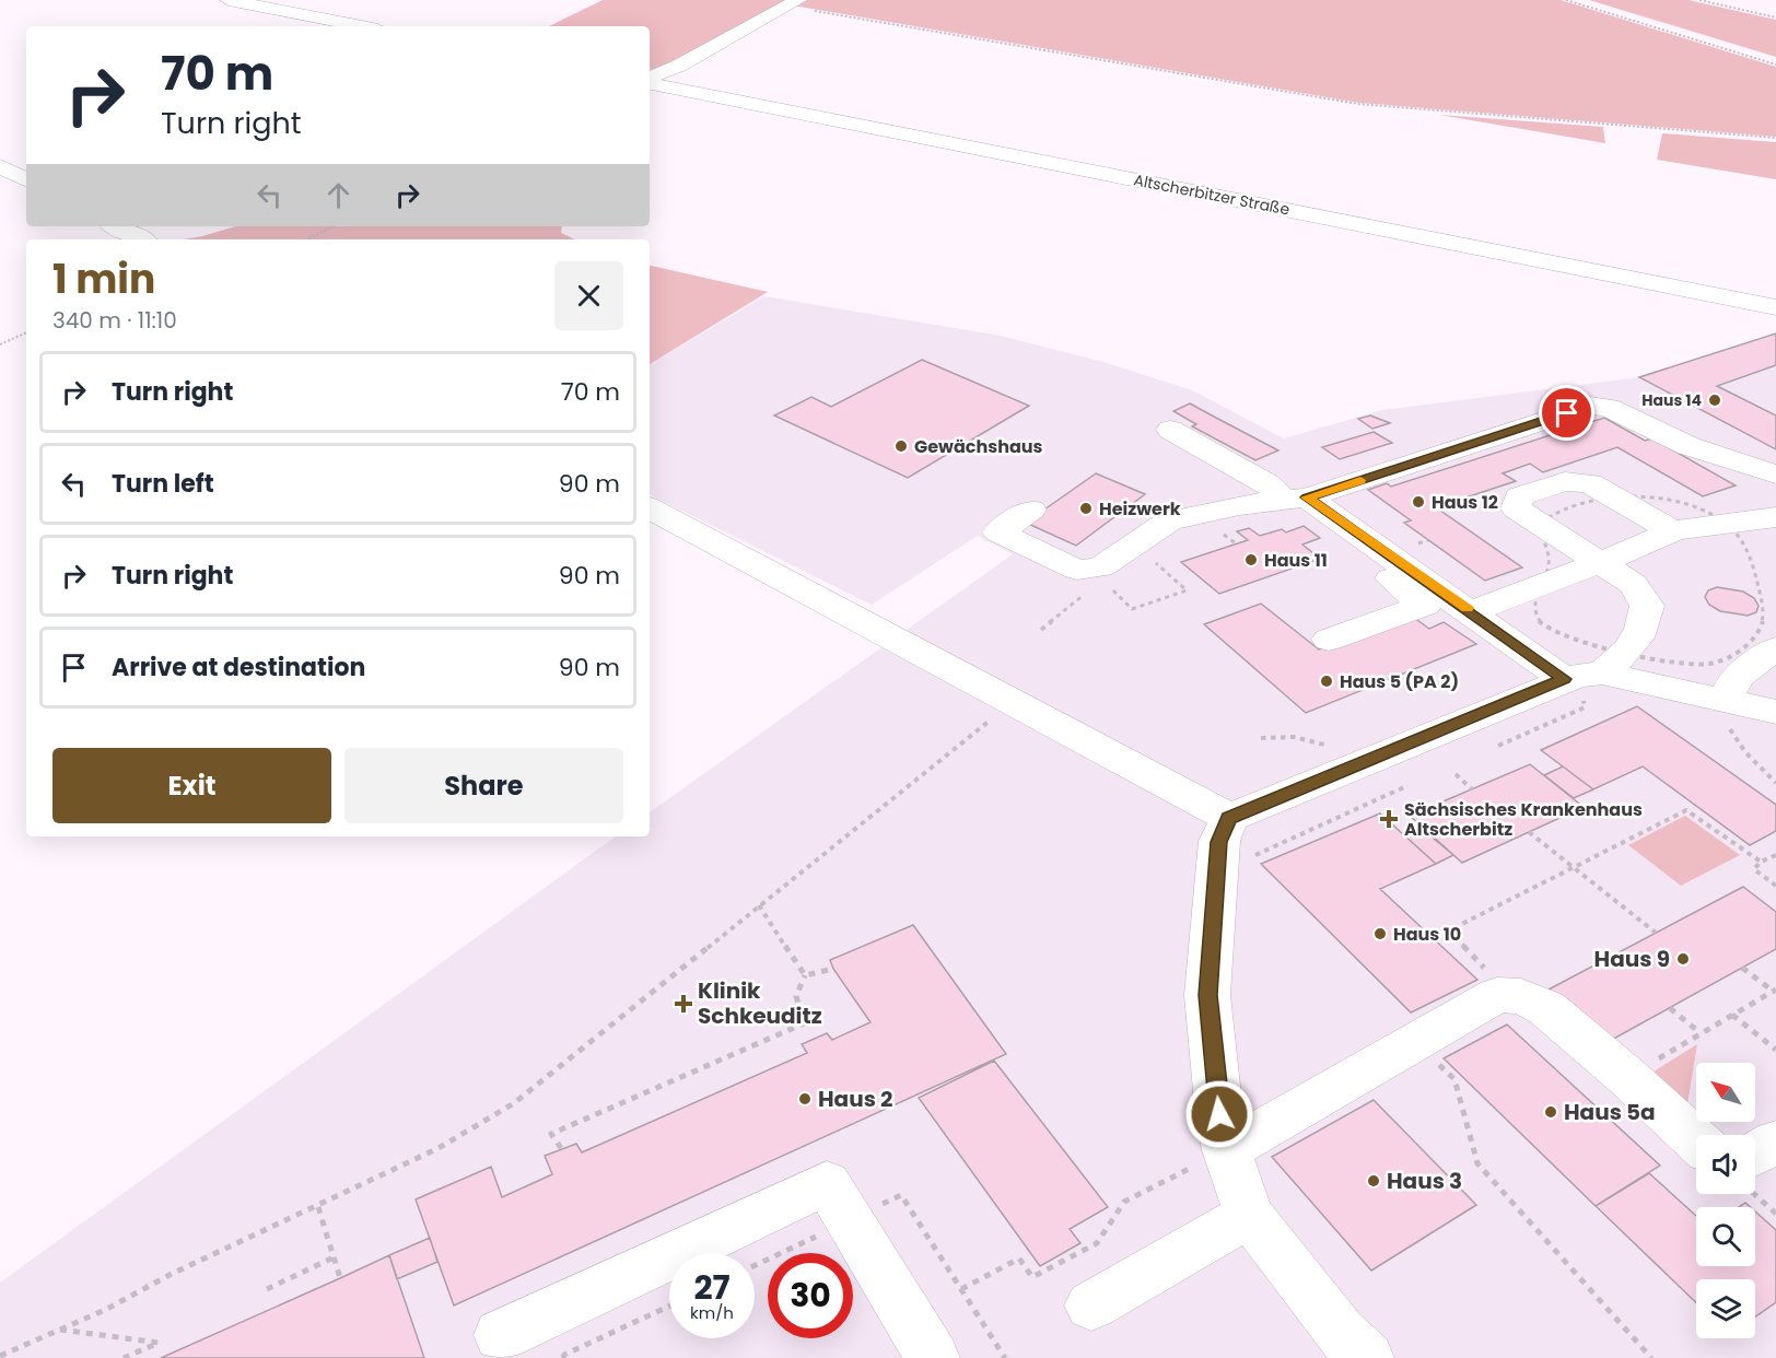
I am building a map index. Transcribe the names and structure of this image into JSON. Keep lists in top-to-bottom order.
{
  "streets": {
    "street": ["Altscherbitzer Straße"]
  },
  "places": {
    "other": [
      "Haus 14",
      "Gewächshaus",
      "Haus 12",
      "Heizwerk",
      "Haus 11",
      "Haus 5 (PA 2)",
      "Haus 10",
      "Haus 9",
      "Haus 2",
      "Haus 5a",
      "Haus 3"
    ],
    "health": ["Sächsisches Krankenhaus Altscherbitz", "Klinik Schkeuditz"]
  },
  "north": "top left",
  "page": {
    "turn": ["70 m", "Turn right"],
    "heading": ["1 min", "340 m · 11:10"],
    "list": [
      {
        "name": "Turn right",
        "value": "70 m"
      },
      {
        "name": "Turn left",
        "value": "90 m"
      },
      {
        "name": "Turn right",
        "value": "90 m"
      },
      {
        "name": "Arrive at destination",
        "value": "90 m"
      }
    ],
    "buttons": ["Exit", "Share"],
    "speed": "27 km/h",
    "limit": "30"
  }
}
